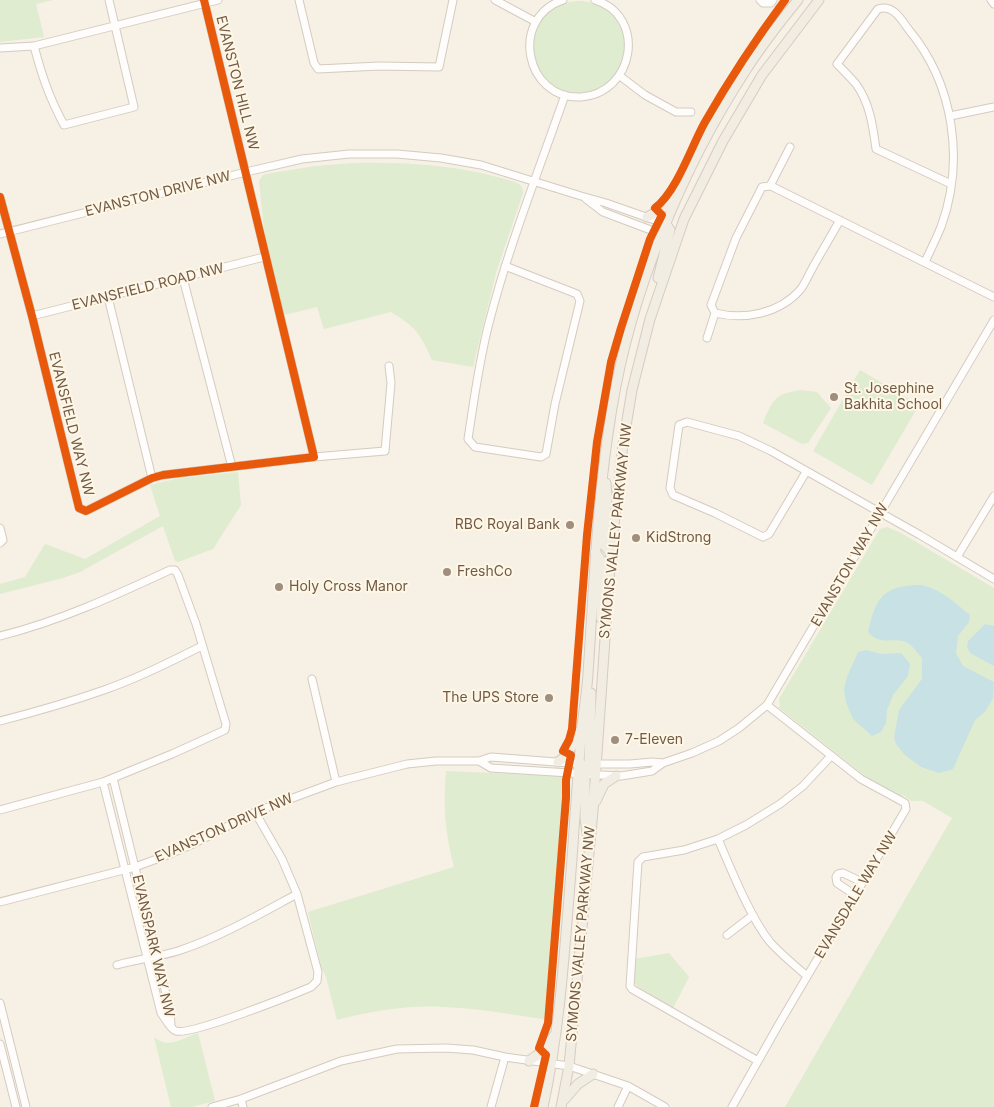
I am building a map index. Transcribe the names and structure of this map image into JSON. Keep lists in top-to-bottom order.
{
  "streets": {
    "main road": ["SYMONS VALLEY PARKWAY NW"],
    "street": [
      "EVANSTON HILL NW",
      "EVANSTON DRIVE NW",
      "EVANSFIELD ROAD NW",
      "EVANSFIELD WAY NW",
      "EVANSTON WAY NW",
      "EVANSDALE WAY NW",
      "EVANSPARK WAY NW"
    ]
  },
  "crossings": [
    ["EVANSTON HILL NW", "EVANSTON DRIVE NW"],
    ["EVANSTON DRIVE NW", "EVANSFIELD WAY NW"],
    ["EVANSTON DRIVE NW", "SYMONS VALLEY PARKWAY NW"],
    ["EVANSTON DRIVE NW", "EVANSTON WAY NW"],
    ["EVANSTON DRIVE NW", "EVANSPARK WAY NW"],
    ["EVANSFIELD ROAD NW", "EVANSFIELD WAY NW"],
    ["SYMONS VALLEY PARKWAY NW", "EVANSTON WAY NW"],
    ["EVANSTON WAY NW", "EVANSDALE WAY NW"]
  ],
  "places": [
    "St. Josephine Bakhita School",
    "RBC Royal Bank",
    "KidStrong",
    "FreshCo",
    "Holy Cross Manor",
    "The UPS Store",
    "7-Eleven"
  ]
}
